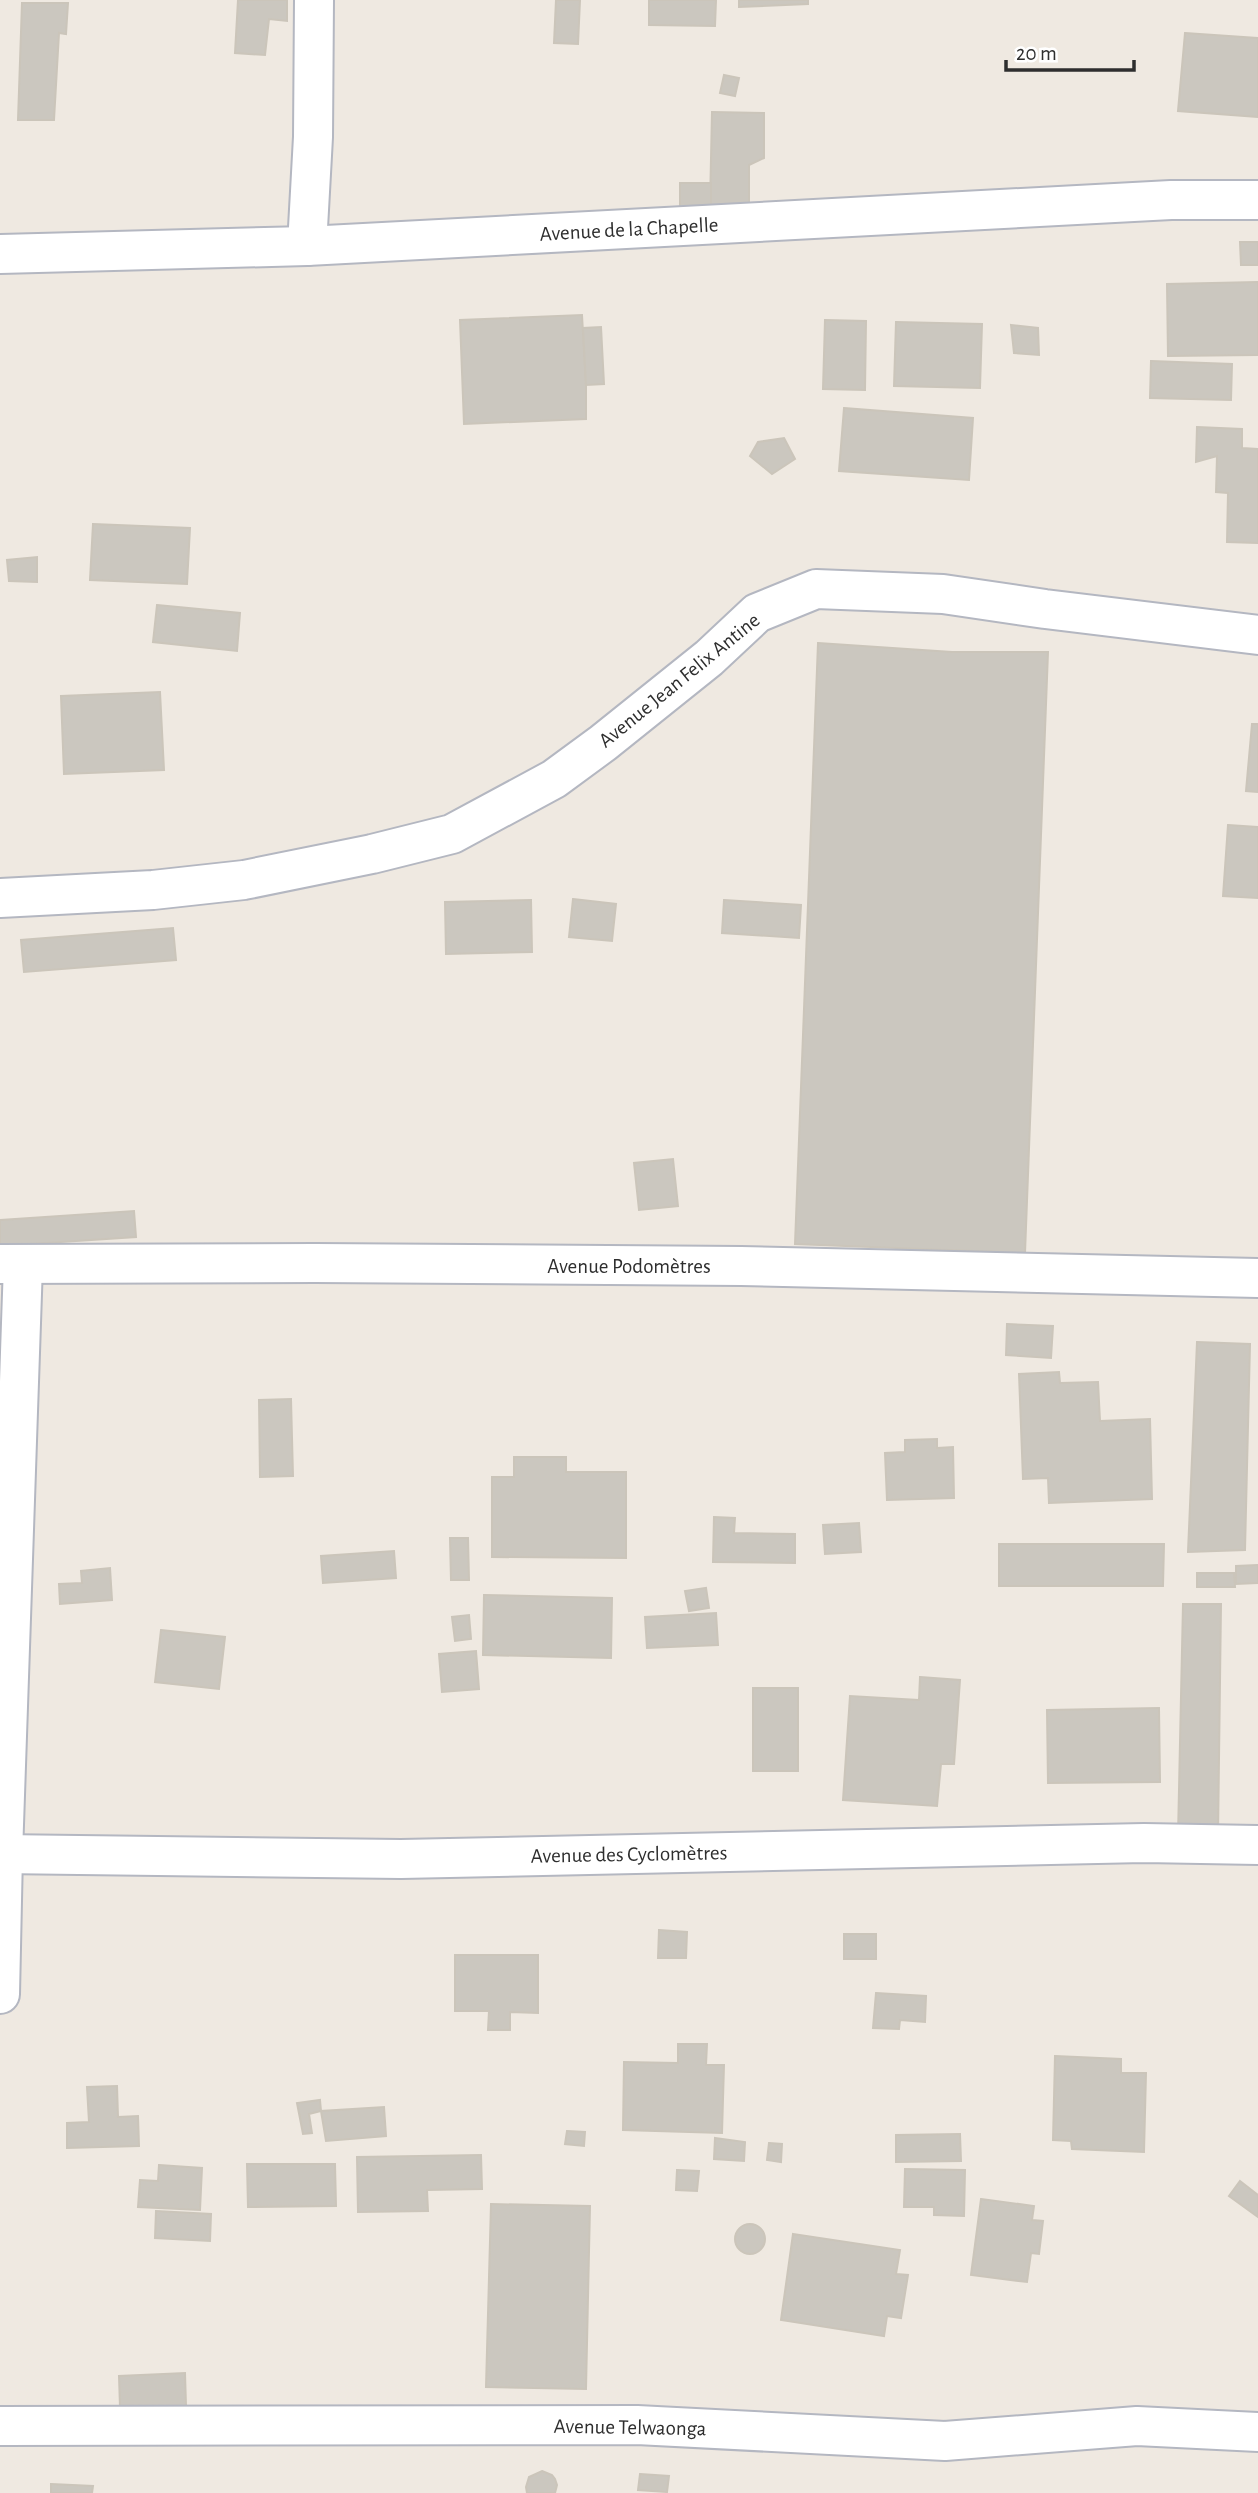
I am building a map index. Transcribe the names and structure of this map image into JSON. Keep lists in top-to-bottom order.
{
  "streets": {
    "street": [
      "Avenue de la Chapelle",
      "Avenue Jean Felix Antine",
      "Avenue Podomètres",
      "Avenue des Cyclomètres",
      "Avenue Telwaonga"
    ]
  },
  "scale_bar": "20 m"
}
